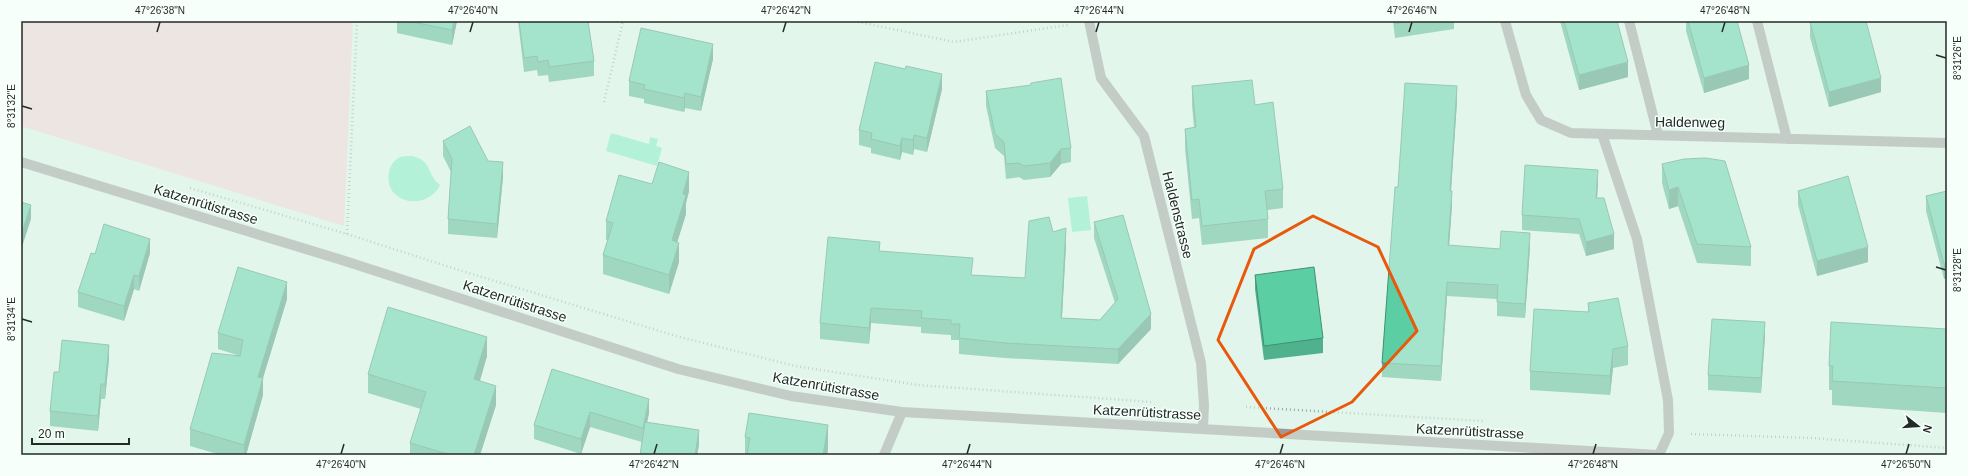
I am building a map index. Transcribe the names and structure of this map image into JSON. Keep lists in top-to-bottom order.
{
  "streets": {
    "street": ["Haldenweg", "Katzenrütistrasse", "Haldenstrasse"]
  },
  "crossings": [
    ["Katzenrütistrasse", "Haldenstrasse"]
  ],
  "scale_bar": "20 m",
  "north": "right",
  "coordinates": [
    "47°26'38\"N",
    "47°26'40\"N",
    "47°26'42\"N",
    "47°26'44\"N",
    "47°26'46\"N",
    "47°26'48\"N",
    "8°31'26\"E",
    "8°31'32\"E",
    "8°31'28\"E",
    "8°31'34\"E",
    "47°26'50\"N"
  ]
}
